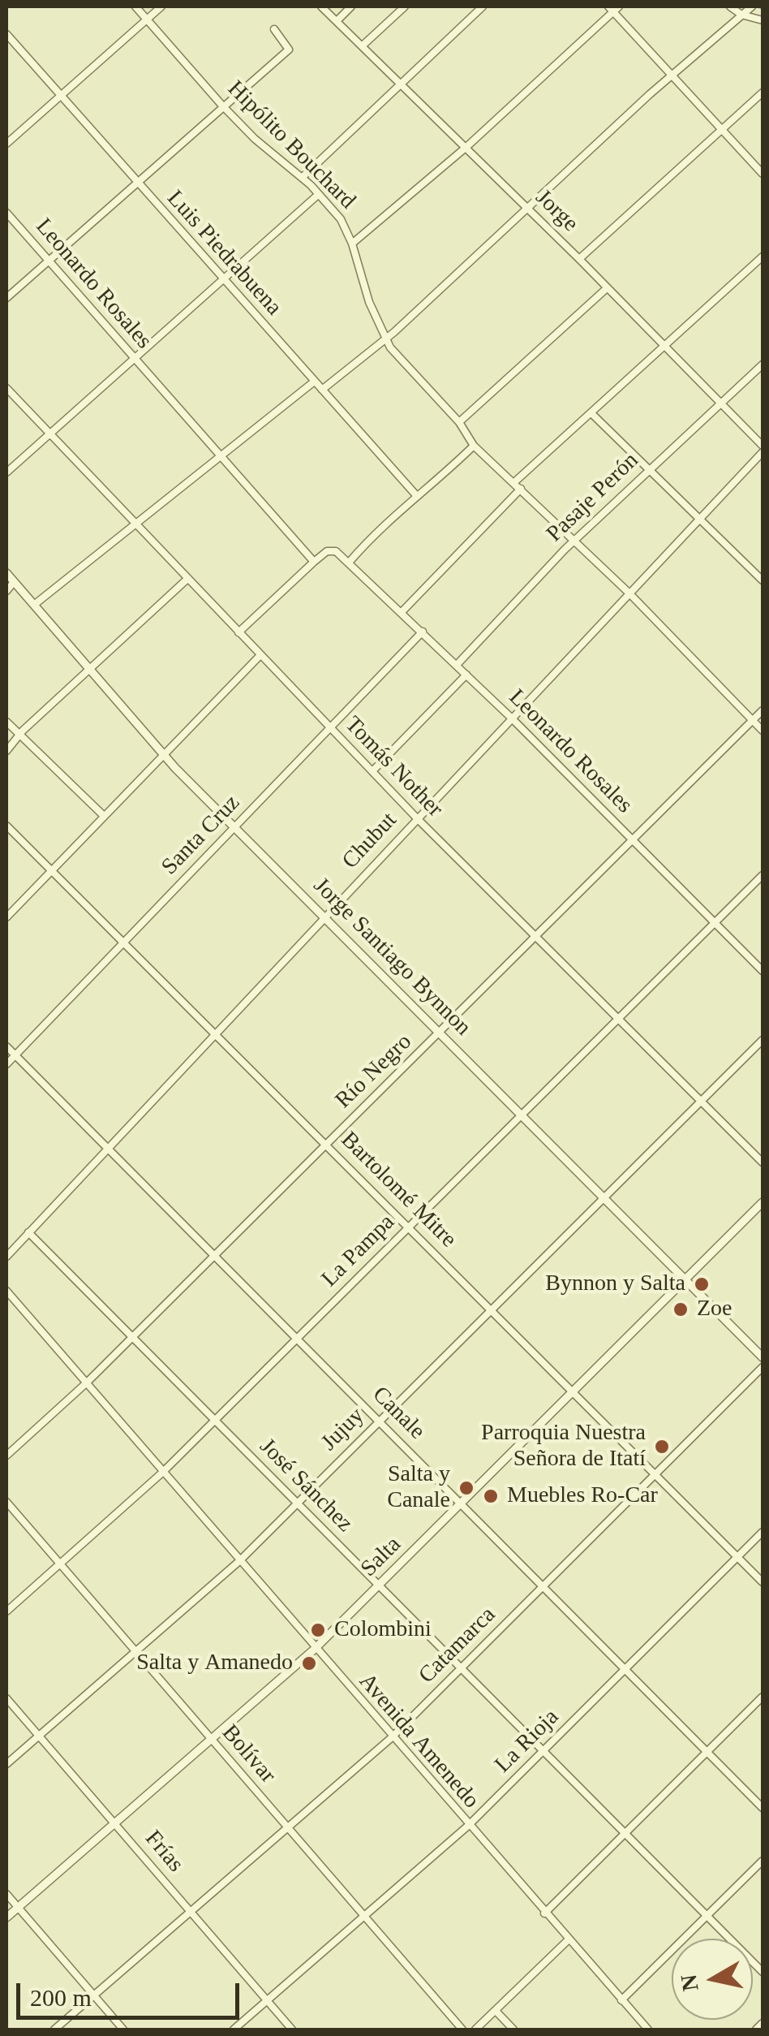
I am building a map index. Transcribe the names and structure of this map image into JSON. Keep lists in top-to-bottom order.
{
  "streets": {
    "street": [
      "Hipólito Bouchard",
      "Jorge",
      "Luis Piedrabuena",
      "Leonardo Rosales",
      "Pasaje Perón",
      "Tomás Nother",
      "Santa Cruz",
      "Chubut",
      "Jorge Santiago Bynnon",
      "Río Negro",
      "Bartolomé Mitre",
      "La Pampa",
      "Canale",
      "Jujuy",
      "José Sánchez",
      "Salta",
      "Catamarca",
      "Avenida Amenedo",
      "La Rioja",
      "Bolívar",
      "Frías"
    ]
  },
  "crossings": [
    ["Jorge", "Pasaje Perón"],
    ["Leonardo Rosales", "Pasaje Perón"],
    ["Leonardo Rosales", "Santa Cruz"],
    ["Leonardo Rosales", "Chubut"],
    ["Leonardo Rosales", "Río Negro"],
    ["Leonardo Rosales", "La Pampa"],
    ["Tomás Nother", "Santa Cruz"],
    ["Tomás Nother", "Chubut"],
    ["Tomás Nother", "Río Negro"],
    ["Tomás Nother", "La Pampa"],
    ["Tomás Nother", "Jujuy"],
    ["Santa Cruz", "Jorge Santiago Bynnon"],
    ["Santa Cruz", "Bartolomé Mitre"],
    ["Santa Cruz", "Canale"],
    ["Chubut", "Jorge Santiago Bynnon"],
    ["Chubut", "Bartolomé Mitre"],
    ["Chubut", "Canale"],
    ["Chubut", "José Sánchez"],
    ["Jorge Santiago Bynnon", "Río Negro"],
    ["Jorge Santiago Bynnon", "La Pampa"],
    ["Jorge Santiago Bynnon", "Jujuy"],
    ["Jorge Santiago Bynnon", "Salta"],
    ["Río Negro", "Bartolomé Mitre"],
    ["Río Negro", "Canale"],
    ["Río Negro", "José Sánchez"],
    ["Río Negro", "Avenida Amenedo"],
    ["Bartolomé Mitre", "La Pampa"],
    ["Bartolomé Mitre", "Jujuy"],
    ["Bartolomé Mitre", "Salta"],
    ["Bartolomé Mitre", "Catamarca"],
    ["Bartolomé Mitre", "La Rioja"],
    ["La Pampa", "Canale"],
    ["La Pampa", "José Sánchez"],
    ["La Pampa", "Avenida Amenedo"],
    ["La Pampa", "Bolívar"],
    ["Canale", "Jujuy"],
    ["Canale", "Salta"],
    ["Canale", "Catamarca"],
    ["Canale", "La Rioja"],
    ["Jujuy", "José Sánchez"],
    ["Jujuy", "Avenida Amenedo"],
    ["Jujuy", "Bolívar"],
    ["Jujuy", "Frías"],
    ["José Sánchez", "Salta"],
    ["José Sánchez", "Catamarca"],
    ["José Sánchez", "La Rioja"],
    ["Salta", "Avenida Amenedo"],
    ["Salta", "Bolívar"],
    ["Salta", "Frías"],
    ["Catamarca", "Avenida Amenedo"],
    ["Catamarca", "Bolívar"],
    ["Catamarca", "Frías"],
    ["Avenida Amenedo", "La Rioja"],
    ["La Rioja", "Bolívar"],
    ["La Rioja", "Frías"]
  ],
  "places": [
    "Bynnon y Salta",
    "Zoe",
    "Parroquia Nuestra Señora de Itatí",
    "Salta y Canale",
    "Muebles Ro-Car",
    "Colombini",
    "Salta y Amanedo"
  ],
  "scale_bar": "200 m",
  "north": "left"
}
